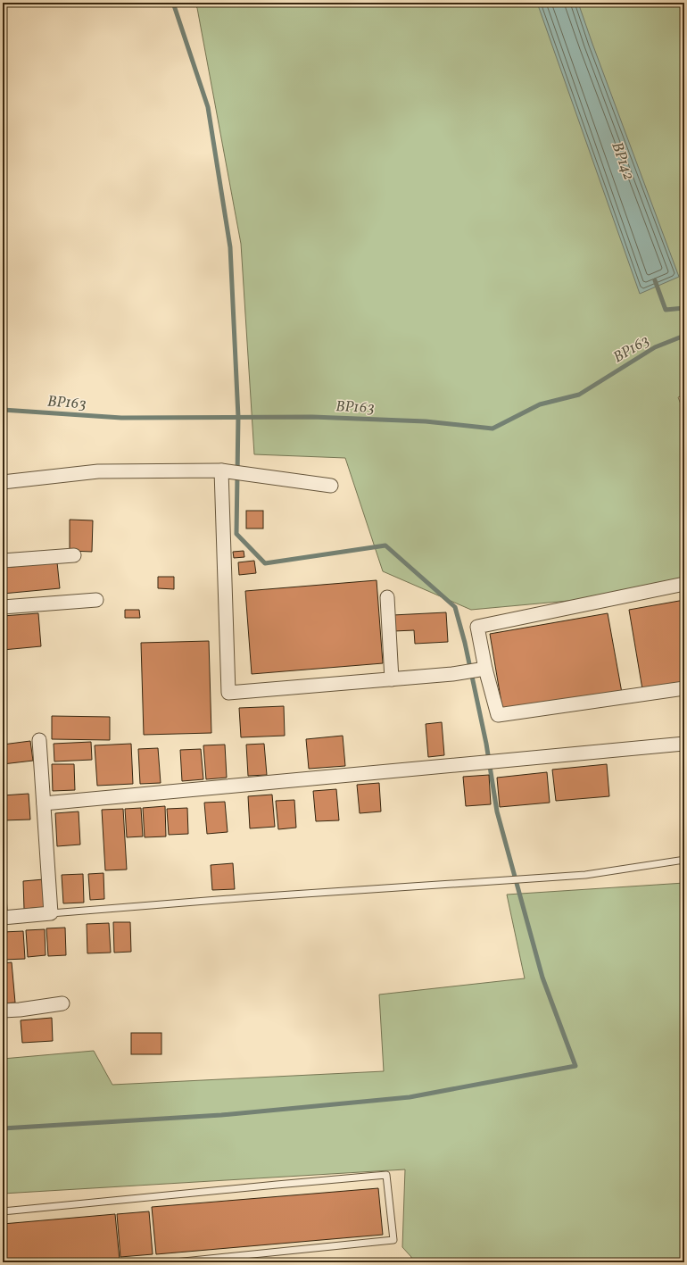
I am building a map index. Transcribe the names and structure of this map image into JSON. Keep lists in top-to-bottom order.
{
  "water": ["BP142", "BP163"]
}
